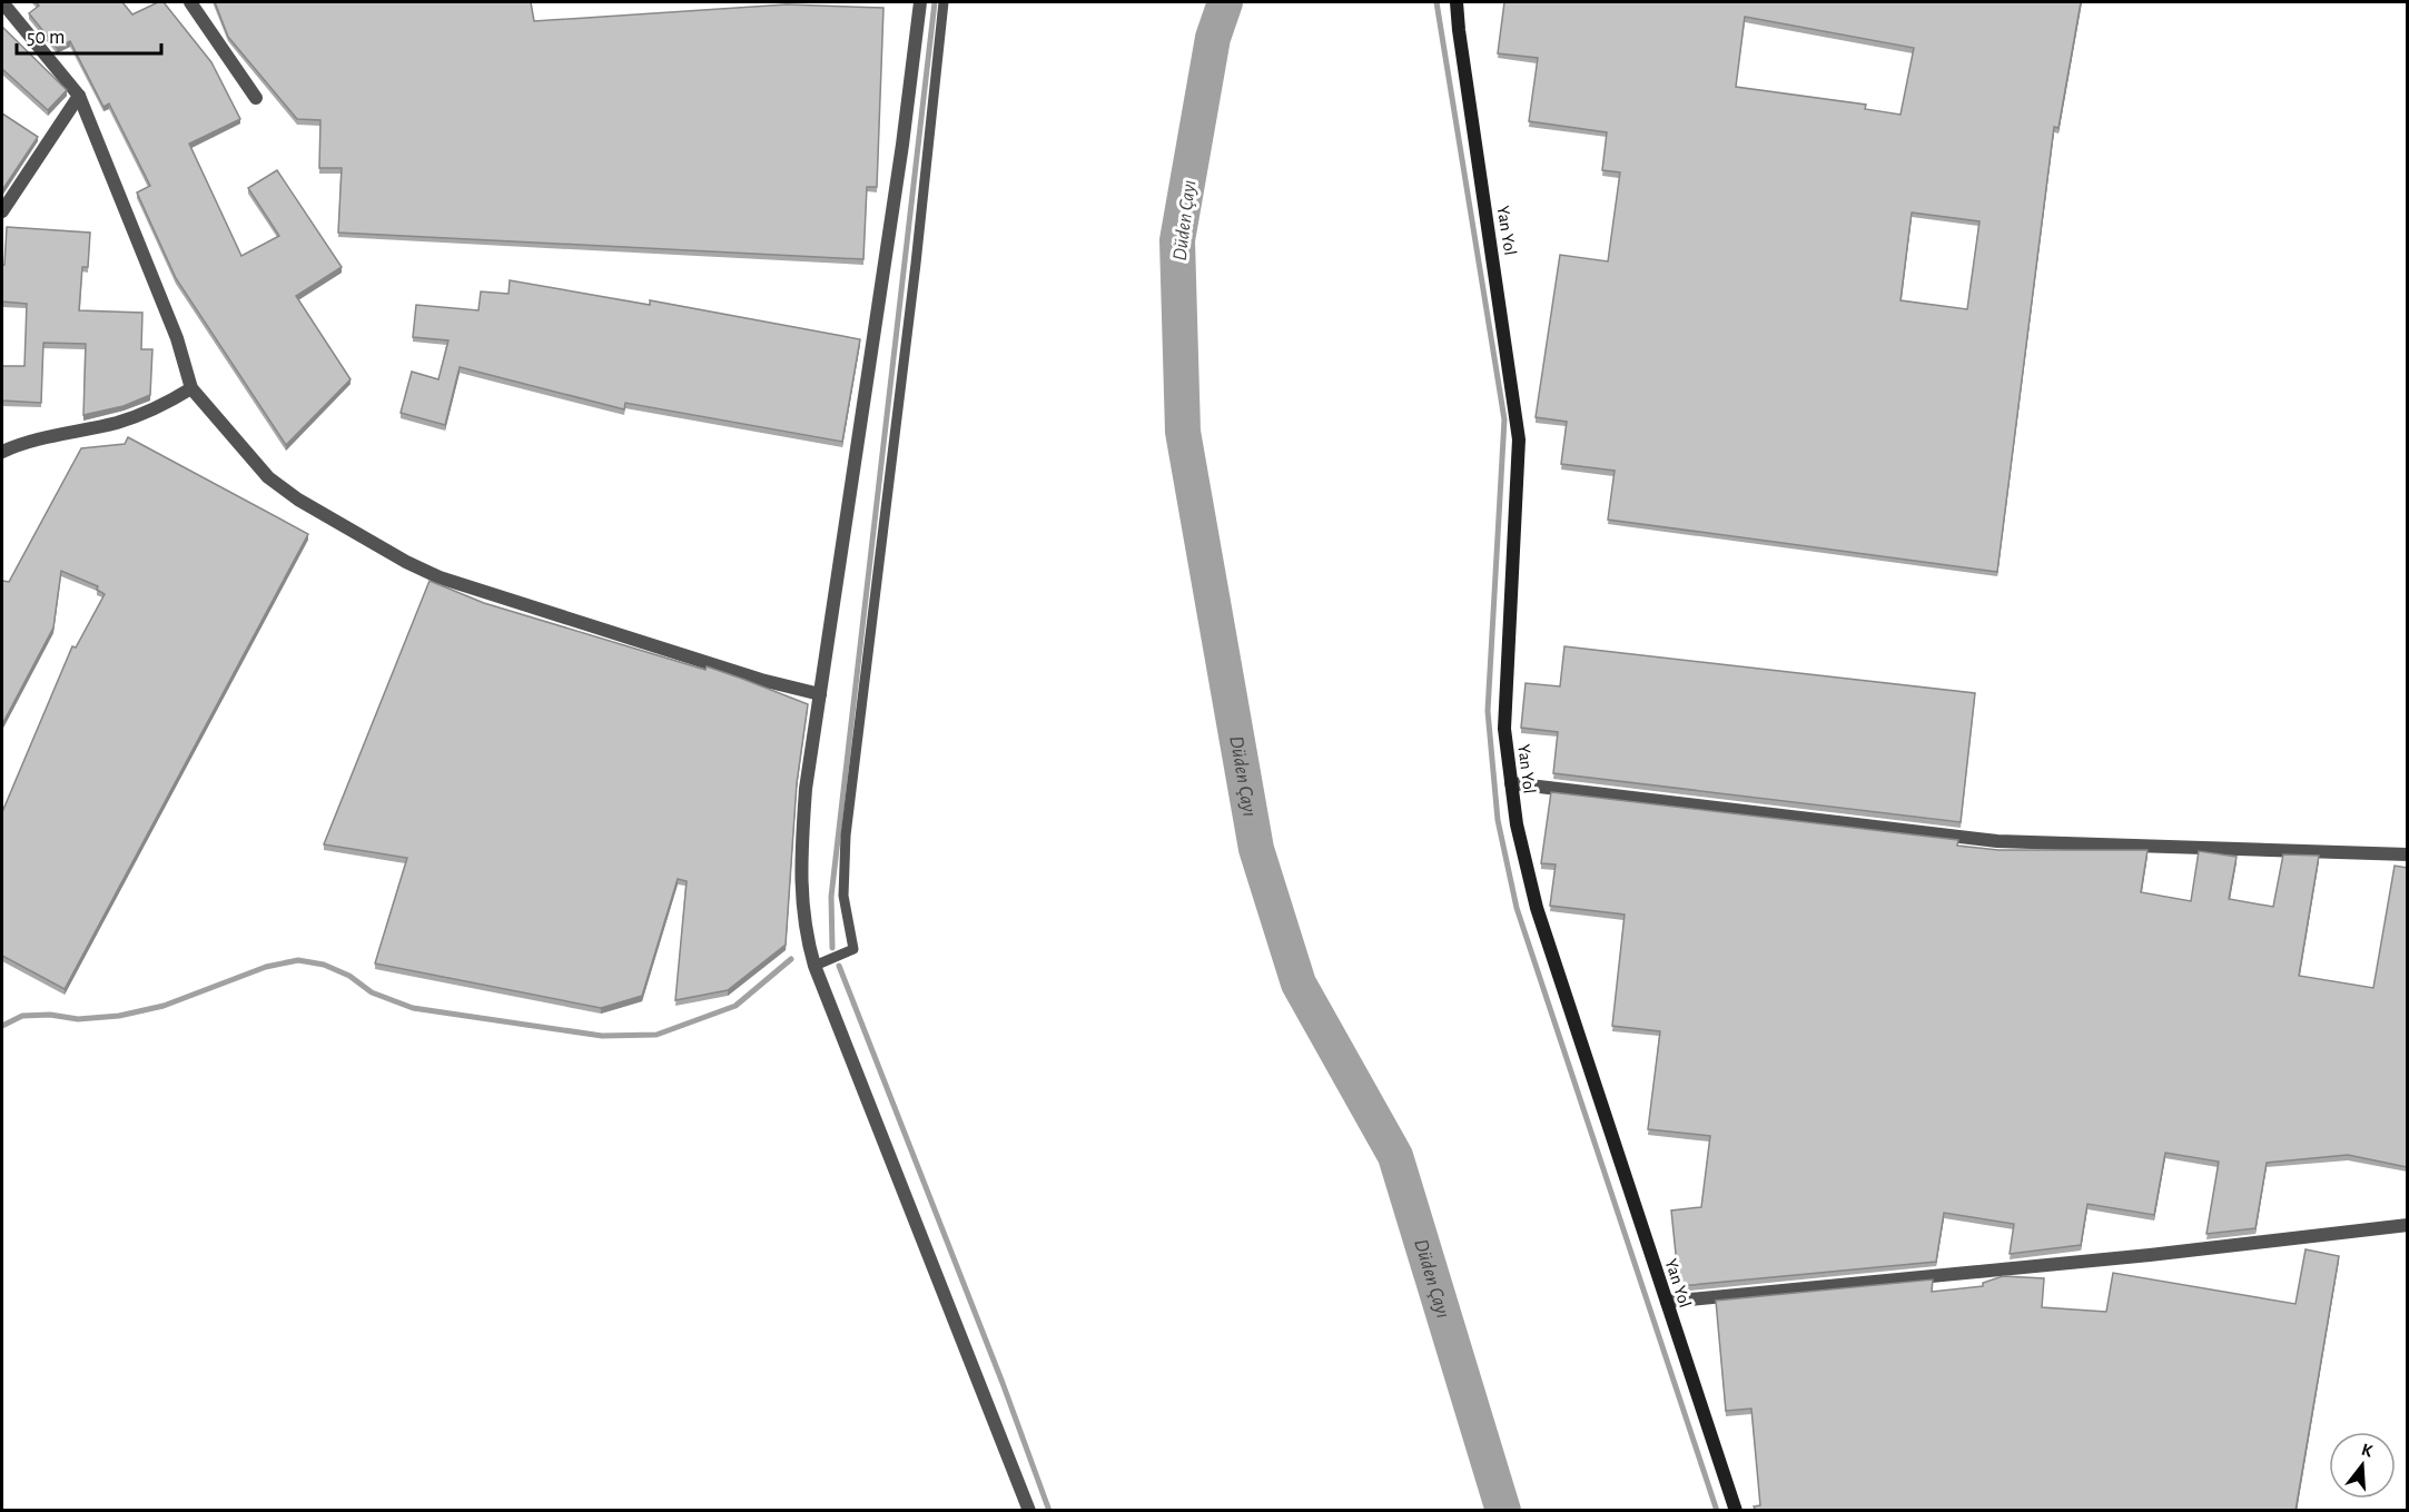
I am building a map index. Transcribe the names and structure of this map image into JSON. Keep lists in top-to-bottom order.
{
  "streets": {
    "street": ["Yan Yol"]
  },
  "water": ["Düden Çayı"],
  "scale_bar": "50 m",
  "north": "top"
}
